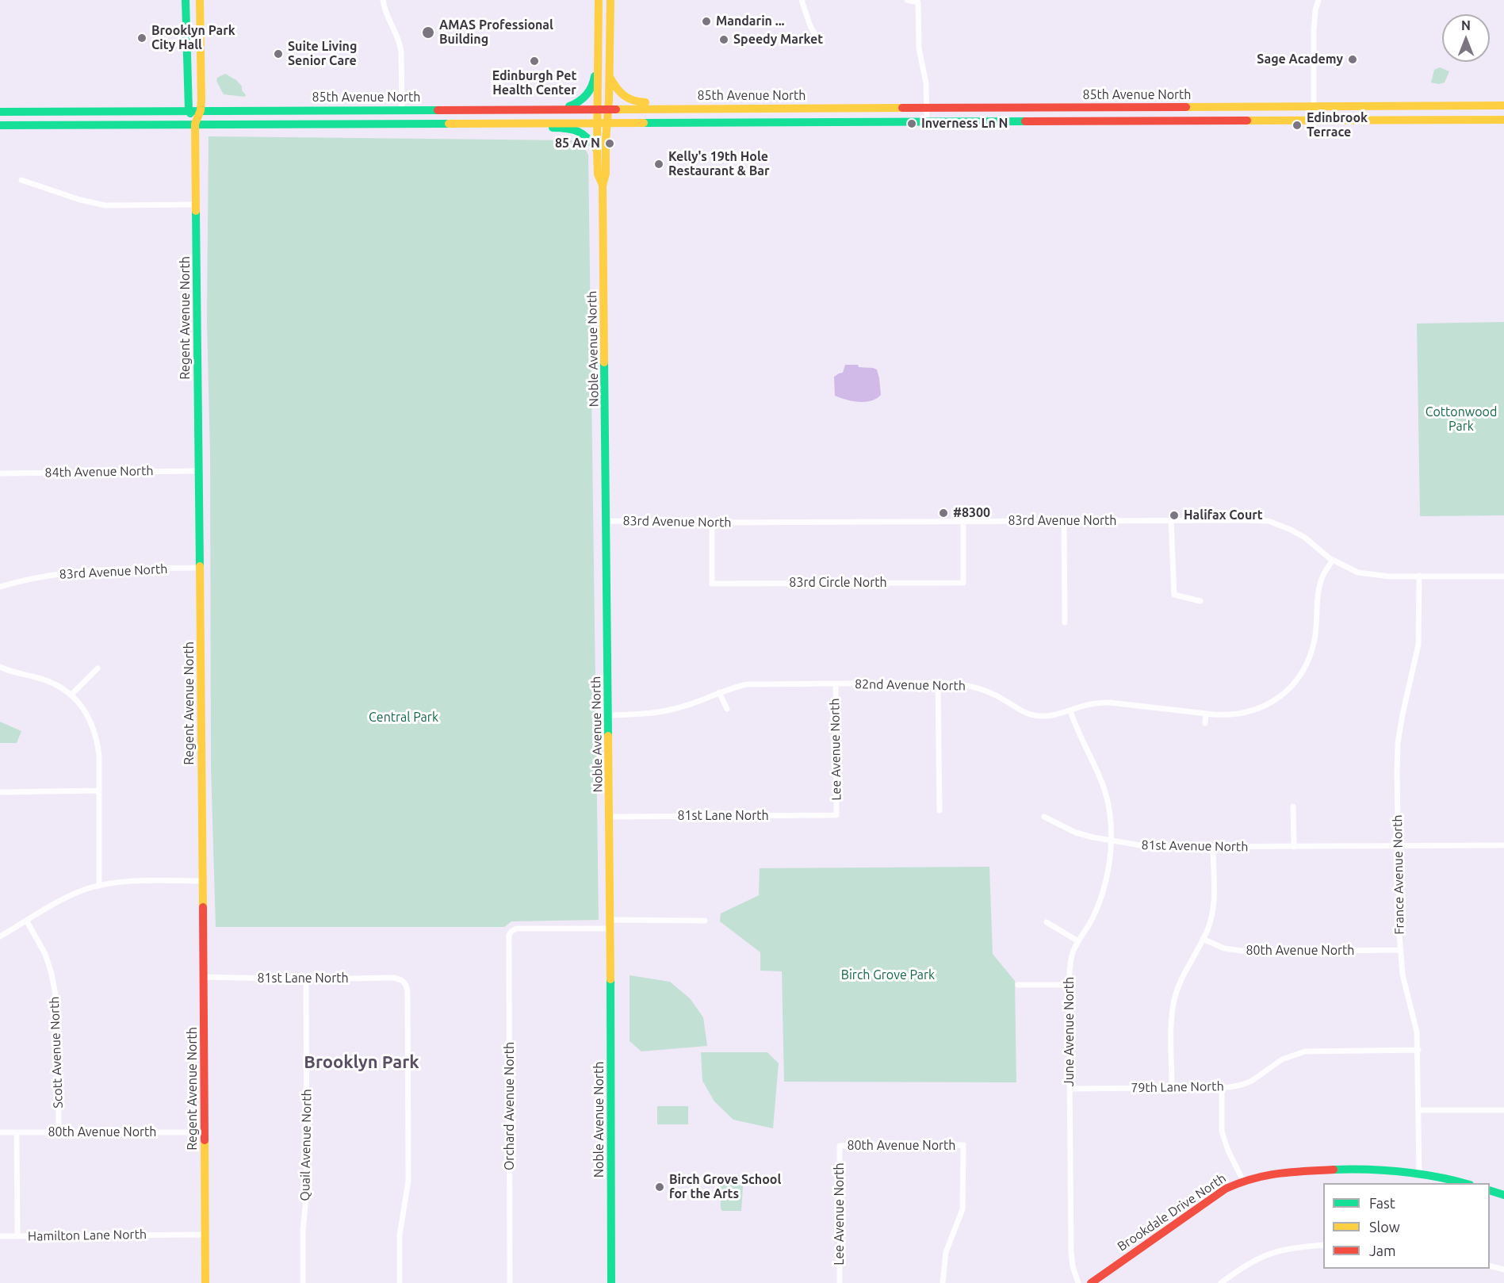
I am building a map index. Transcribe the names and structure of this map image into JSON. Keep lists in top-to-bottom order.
{
  "streets": {
    "main road": [
      "85th Avenue North",
      "Regent Avenue North",
      "Noble Avenue North",
      "Brookdale Drive North"
    ],
    "street": [
      "84th Avenue North",
      "83rd Avenue North",
      "83rd Circle North",
      "82nd Avenue North",
      "Lee Avenue North",
      "81st Lane North",
      "81st Avenue North",
      "France Avenue North",
      "80th Avenue North",
      "June Avenue North",
      "Scott Avenue North",
      "79th Lane North",
      "Orchard Avenue North",
      "Quail Avenue North",
      "Hamilton Lane North"
    ]
  },
  "crossings": [
    ["85th Avenue North", "Regent Avenue North"],
    ["85th Avenue North", "Noble Avenue North"],
    ["Regent Avenue North", "84th Avenue North"],
    ["Regent Avenue North", "83rd Avenue North"],
    ["Regent Avenue North", "81st Lane North"],
    ["Regent Avenue North", "80th Avenue North"],
    ["Regent Avenue North", "Hamilton Lane North"],
    ["Noble Avenue North", "83rd Avenue North"],
    ["Noble Avenue North", "82nd Avenue North"],
    ["Noble Avenue North", "81st Lane North"],
    ["Noble Avenue North", "Orchard Avenue North"],
    ["83rd Avenue North", "83rd Circle North"],
    ["83rd Avenue North", "82nd Avenue North"],
    ["83rd Avenue North", "France Avenue North"],
    ["82nd Avenue North", "Lee Avenue North"],
    ["82nd Avenue North", "June Avenue North"],
    ["Lee Avenue North", "81st Lane North"],
    ["Lee Avenue North", "80th Avenue North"],
    ["81st Lane North", "Quail Avenue North"],
    ["81st Avenue North", "France Avenue North"],
    ["81st Avenue North", "June Avenue North"],
    ["France Avenue North", "80th Avenue North"],
    ["France Avenue North", "79th Lane North"],
    ["France Avenue North", "Brookdale Drive North"],
    ["80th Avenue North", "Scott Avenue North"],
    ["80th Avenue North", "Hamilton Lane North"],
    ["June Avenue North", "79th Lane North"]
  ],
  "districts": ["Brooklyn Park"],
  "parks": ["Cottonwood Park", "Central Park", "Birch Grove Park"],
  "places": [
    "Mandarin ...",
    "AMAS Professional Building",
    "Brooklyn Park City Hall",
    "Speedy Market",
    "Suite Living Senior Care",
    "Sage Academy",
    "Edinburgh Pet Health Center",
    "Inverness Ln N",
    "Edinbrook Terrace",
    "85 Av N",
    "Kelly's 19th Hole Restaurant & Bar",
    "#8300",
    "Halifax Court",
    "Birch Grove School for the Arts"
  ],
  "legend": ["Fast", "Slow", "Jam"],
  "north": "top"
}
